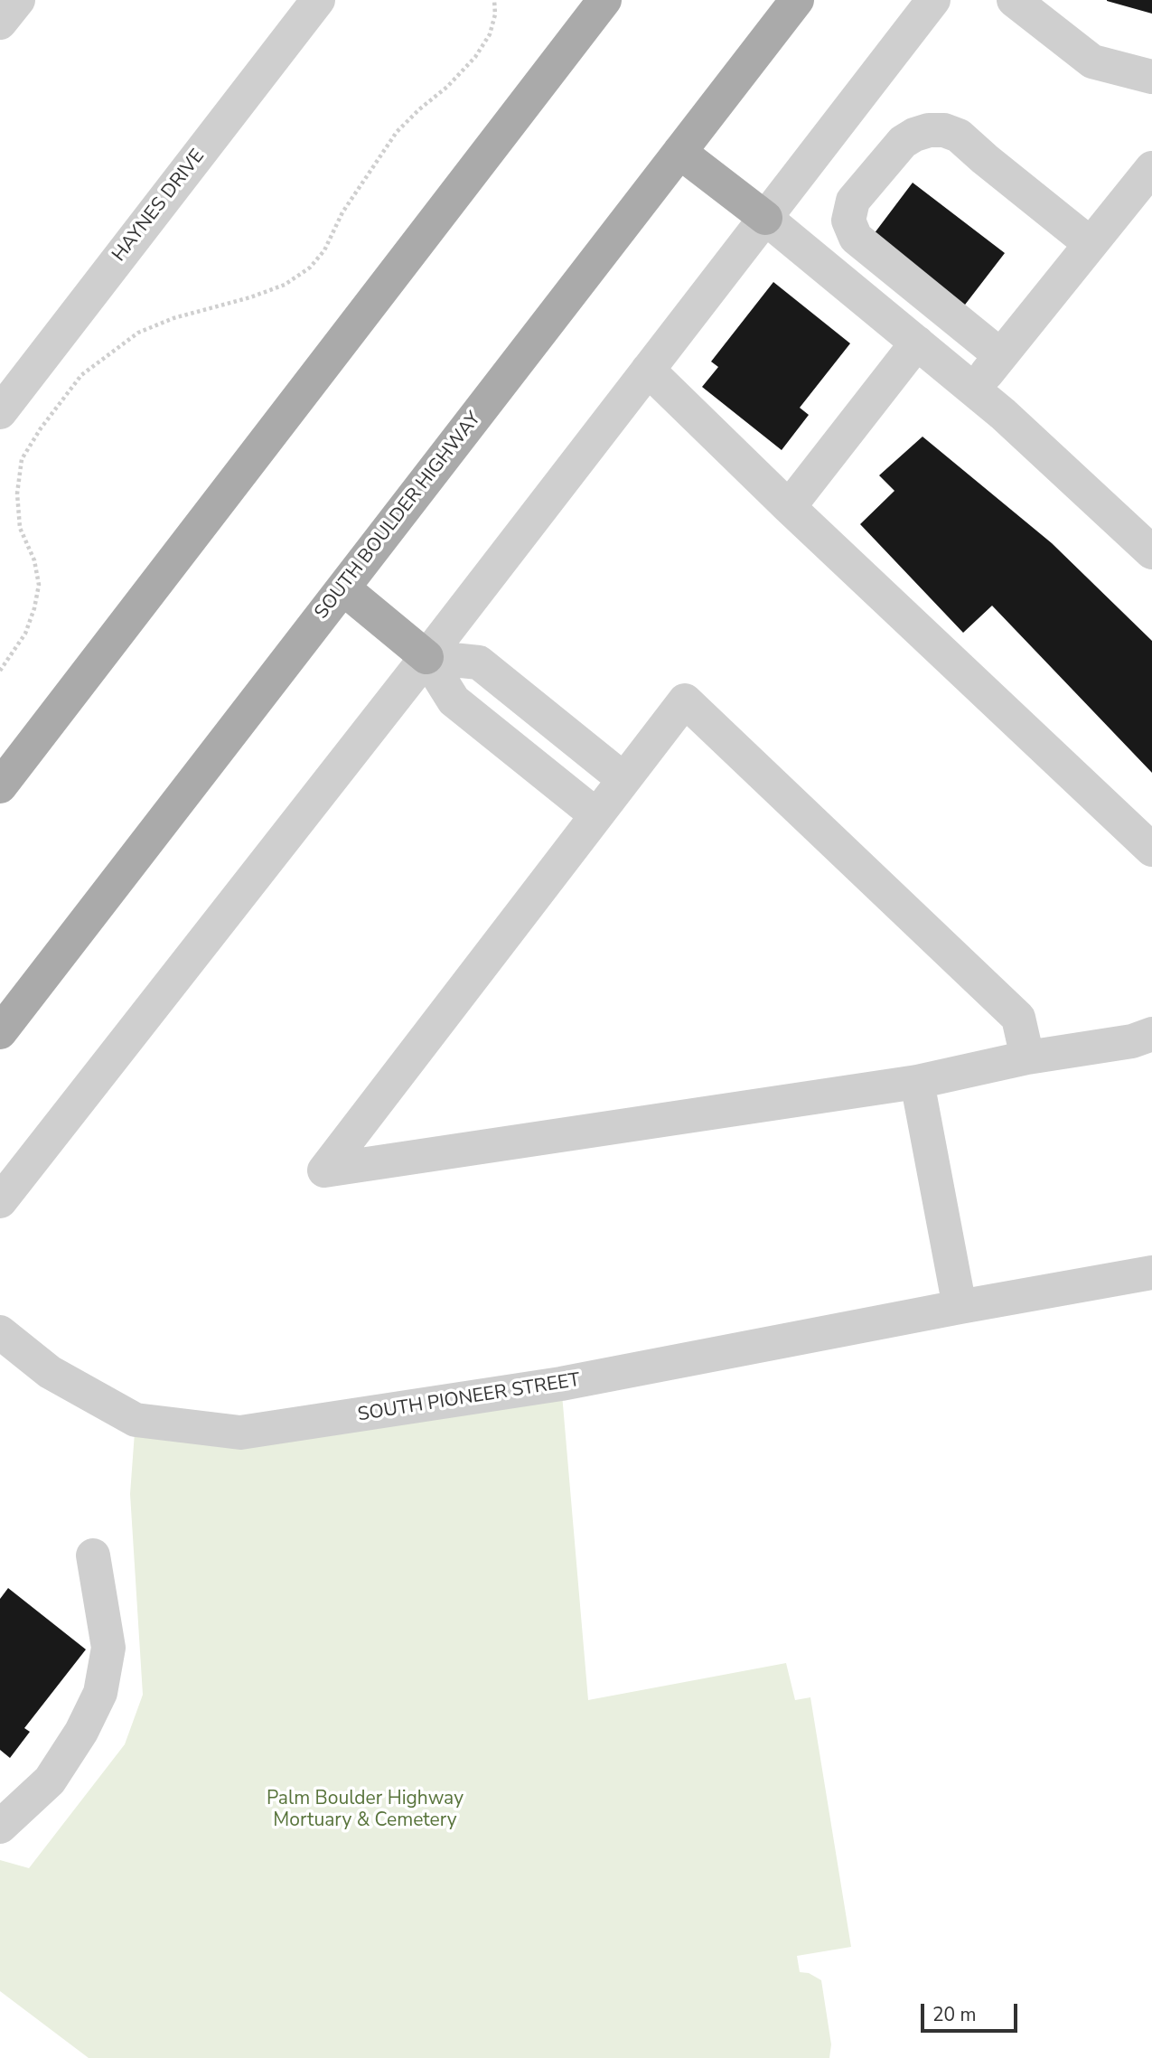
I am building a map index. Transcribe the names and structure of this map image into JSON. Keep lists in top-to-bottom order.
{
  "streets": {
    "main road": ["SOUTH BOULDER HIGHWAY"],
    "street": ["HAYNES DRIVE", "SOUTH PIONEER STREET"]
  },
  "parks": ["Palm Boulder Highway Mortuary & Cemetery"],
  "scale_bar": "20 m"
}
